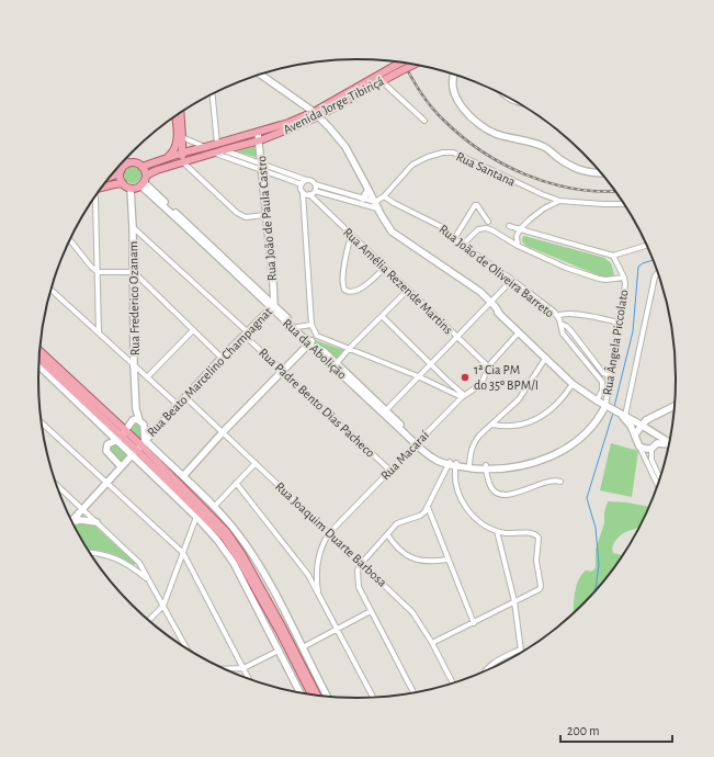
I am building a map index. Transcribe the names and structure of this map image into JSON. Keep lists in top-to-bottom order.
{
  "streets": {
    "main road": [
      "Avenida Jorge Tibiriçá",
      "Rua João de Paula Castro",
      "Rua Frederico Ozanam",
      "Rua da Abolição",
      "Rua Beato Marcelino Champagnat"
    ],
    "street": [
      "Rua Santana",
      "Rua João de Oliveira Barreto",
      "Rua Amélia Rezende Martins",
      "Rua Ângela Piccolato",
      "Rua Padre Bento Dias Pacheco",
      "Rua Macaraí",
      "Rua Joaquim Duarte Barbosa"
    ]
  },
  "crossings": [
    ["Avenida Jorge Tibiriçá", "Rua João de Paula Castro"],
    ["Avenida Jorge Tibiriçá", "Rua Frederico Ozanam"],
    ["Avenida Jorge Tibiriçá", "Rua da Abolição"],
    ["Rua Santana", "Rua João de Oliveira Barreto"],
    ["Rua João de Paula Castro", "Rua da Abolição"],
    ["Rua João de Paula Castro", "Rua Beato Marcelino Champagnat"],
    ["Rua João de Oliveira Barreto", "Rua Ângela Piccolato"],
    ["Rua Amélia Rezende Martins", "Rua Macaraí"],
    ["Rua Frederico Ozanam", "Rua da Abolição"],
    ["Rua Frederico Ozanam", "Rua Beato Marcelino Champagnat"],
    ["Rua Frederico Ozanam", "Rua Padre Bento Dias Pacheco"],
    ["Rua Ângela Piccolato", "Rua da Abolição"],
    ["Rua da Abolição", "Rua Beato Marcelino Champagnat"],
    ["Rua da Abolição", "Rua Macaraí"],
    ["Rua Beato Marcelino Champagnat", "Rua Padre Bento Dias Pacheco"],
    ["Rua Beato Marcelino Champagnat", "Rua Joaquim Duarte Barbosa"],
    ["Rua Padre Bento Dias Pacheco", "Rua Macaraí"],
    ["Rua Macaraí", "Rua Joaquim Duarte Barbosa"]
  ],
  "places": ["1ª Cia PM do 35º BPM/I"],
  "scale_bar": "200 m"
}
